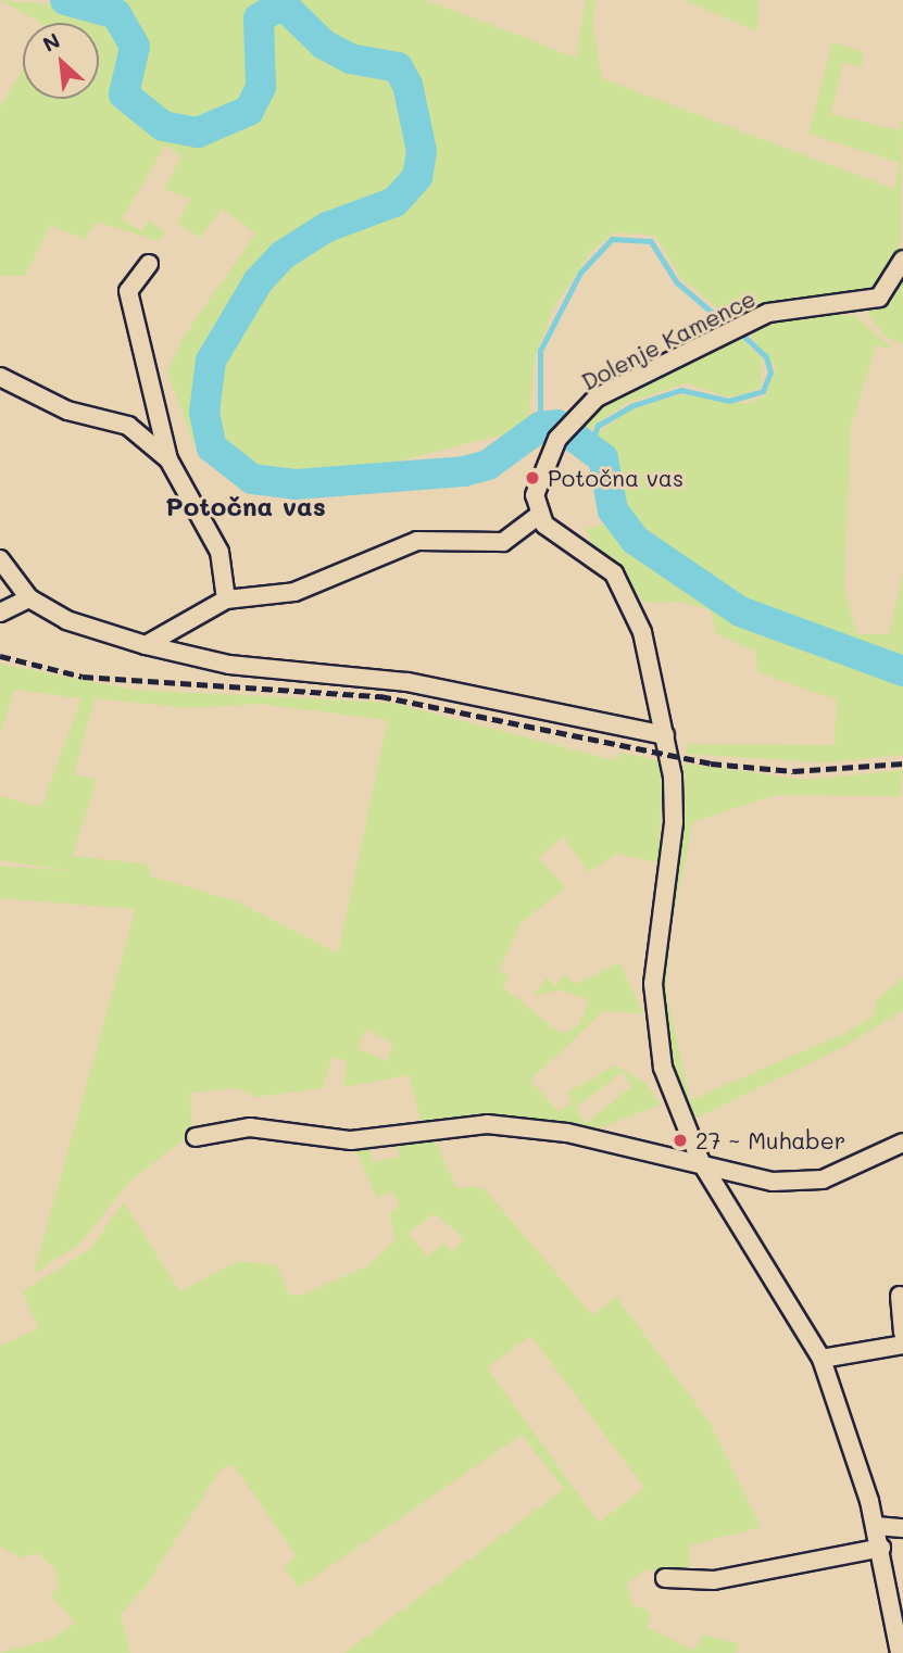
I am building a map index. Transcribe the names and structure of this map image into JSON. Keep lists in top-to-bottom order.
{
  "streets": {
    "street": ["Dolenje Kamence"]
  },
  "districts": ["Potočna vas"],
  "places": ["Potočna vas", "27 ~ Muhaber"],
  "north": "top left"
}
